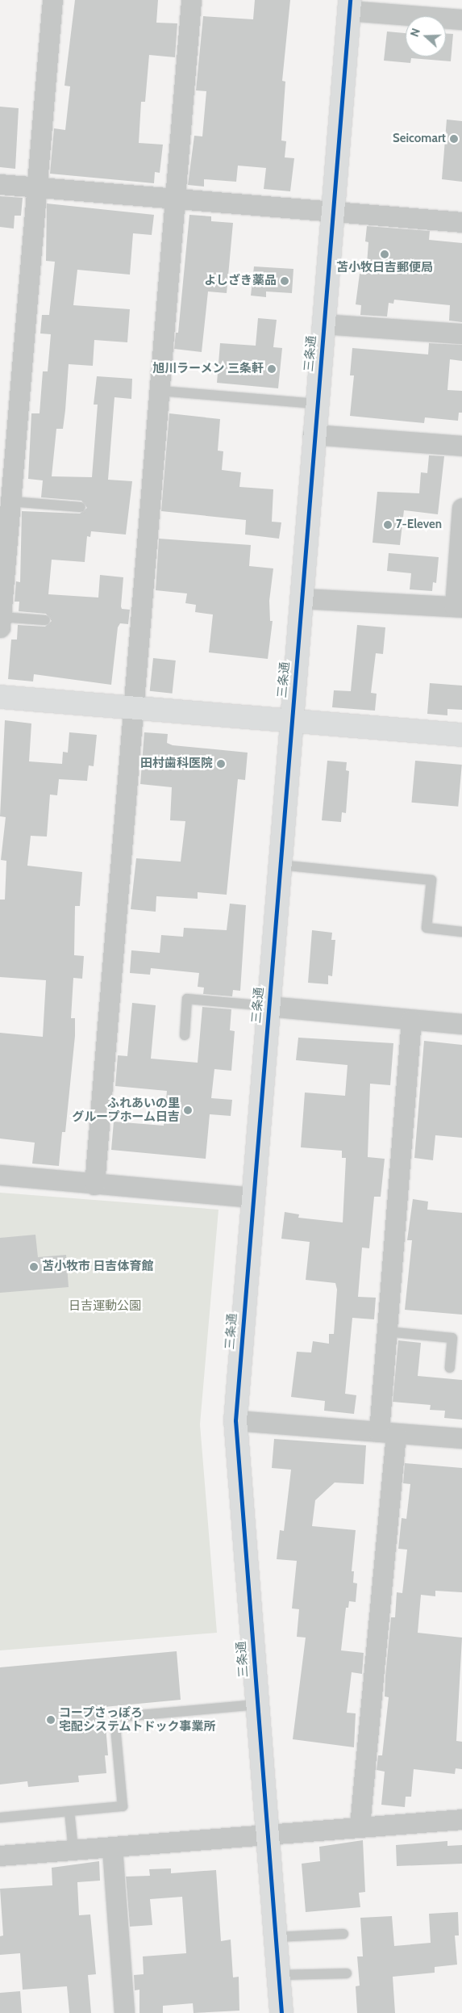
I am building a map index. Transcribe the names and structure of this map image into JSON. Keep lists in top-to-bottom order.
{
  "streets": {
    "street": ["三条通"]
  },
  "parks": ["日吉運動公園"],
  "places": [
    "Seicomart",
    "苫小牧日吉郵便局",
    "よしざき薬品",
    "旭川ラーメン 三条軒",
    "7-Eleven",
    "田村歯科医院",
    "ふれあいの里 グループホーム日吉",
    "苫小牧市 日吉体育館",
    "コープさっぽろ 宅配システムトドック事業所"
  ],
  "north": "left"
}
